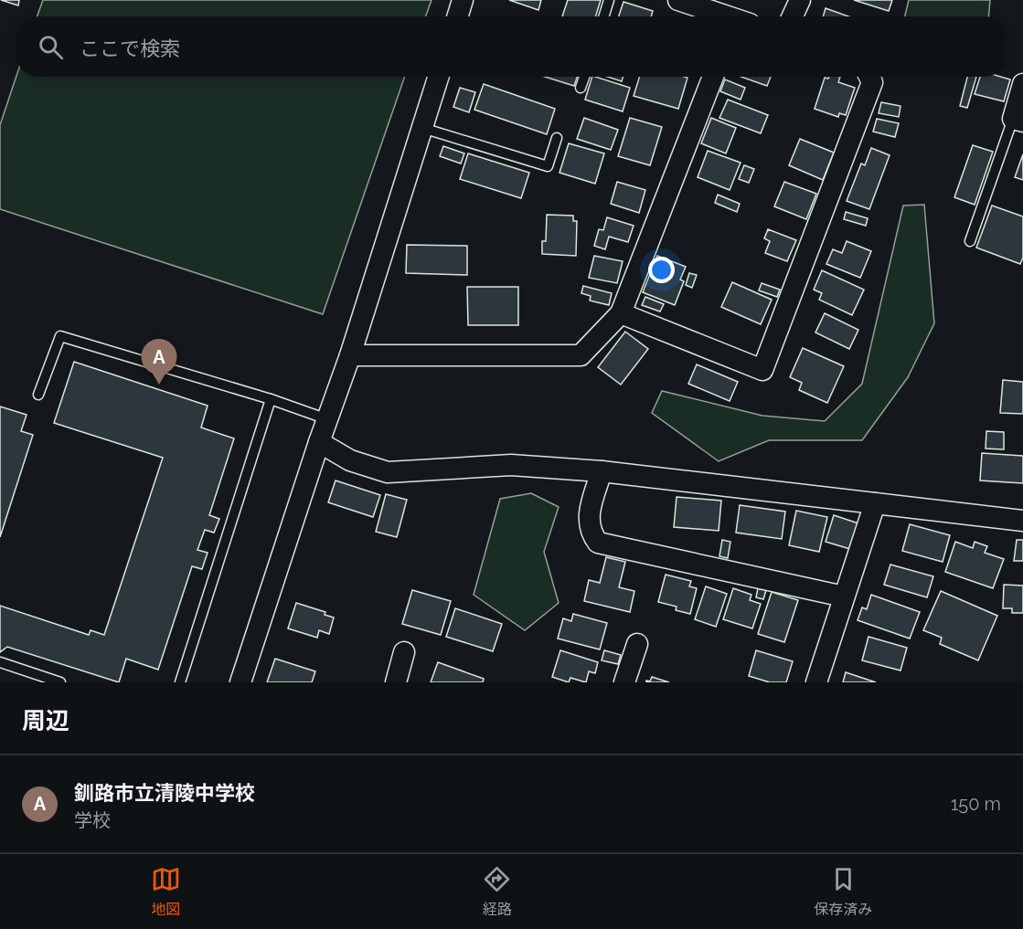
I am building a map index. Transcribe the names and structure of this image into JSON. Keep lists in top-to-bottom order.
{
  "page": {
    "search": "ここで検索",
    "pins": "A",
    "heading": "周辺",
    "list": [
      {
        "mark": "A",
        "name": "釧路市立清陵中学校",
        "note": "学校",
        "value": "150 m"
      }
    ],
    "nav": ["地図", "経路", "保存済み"]
  }
}
